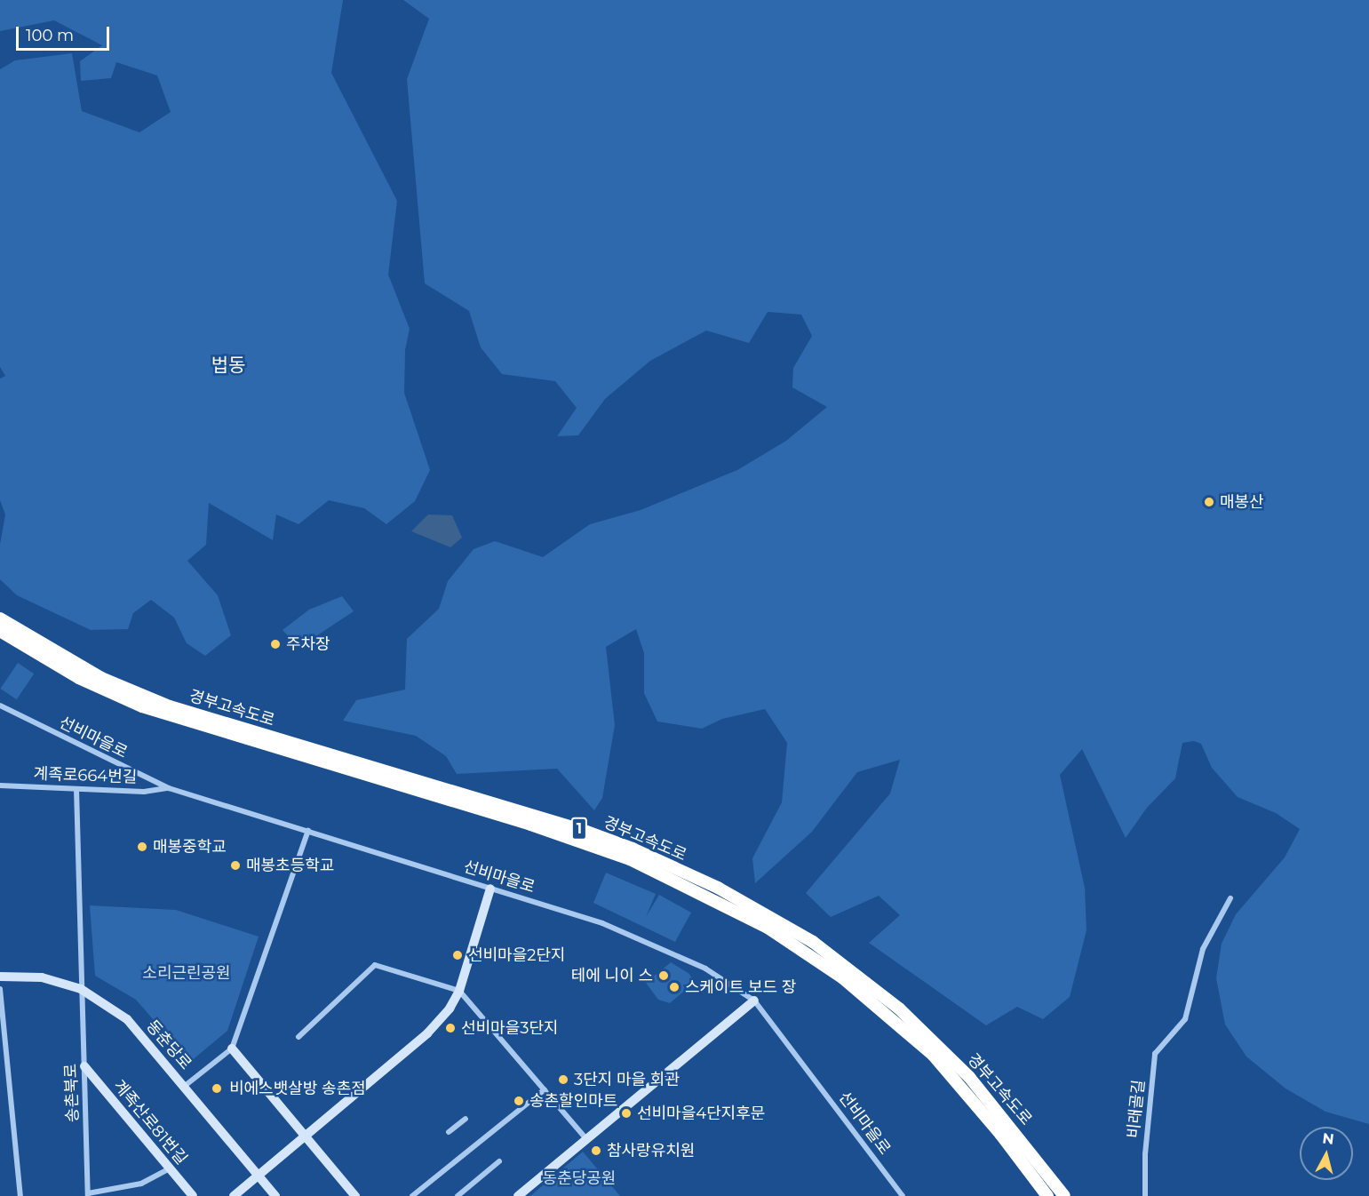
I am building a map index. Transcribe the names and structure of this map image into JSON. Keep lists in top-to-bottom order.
{
  "streets": {
    "highway": ["경부고속도로", "1"],
    "main road": ["동춘당로", "계족산로81번길"],
    "street": [
      "선비마을로",
      "계족로664번길",
      "송촌북로",
      "비래골길"
    ]
  },
  "crossings": [
    ["선비마을로", "계족로664번길"],
    ["계족로664번길", "송촌북로"],
    ["동춘당로", "송촌북로"],
    ["송촌북로", "계족산로81번길"]
  ],
  "districts": ["법동"],
  "parks": ["소리근린공원", "동춘당공원"],
  "places": [
    "매봉산",
    "주차장",
    "매봉중학교",
    "매봉초등학교",
    "선비마을2단지",
    "테에 니이 스",
    "스케이트 보드 장",
    "선비마을3단지",
    "3단지 마을 회관",
    "비에스뱃살방 송촌점",
    "송촌할인마트",
    "선비마을4단지후문",
    "참사랑유치원"
  ],
  "scale_bar": "100 m",
  "north": "top"
}
